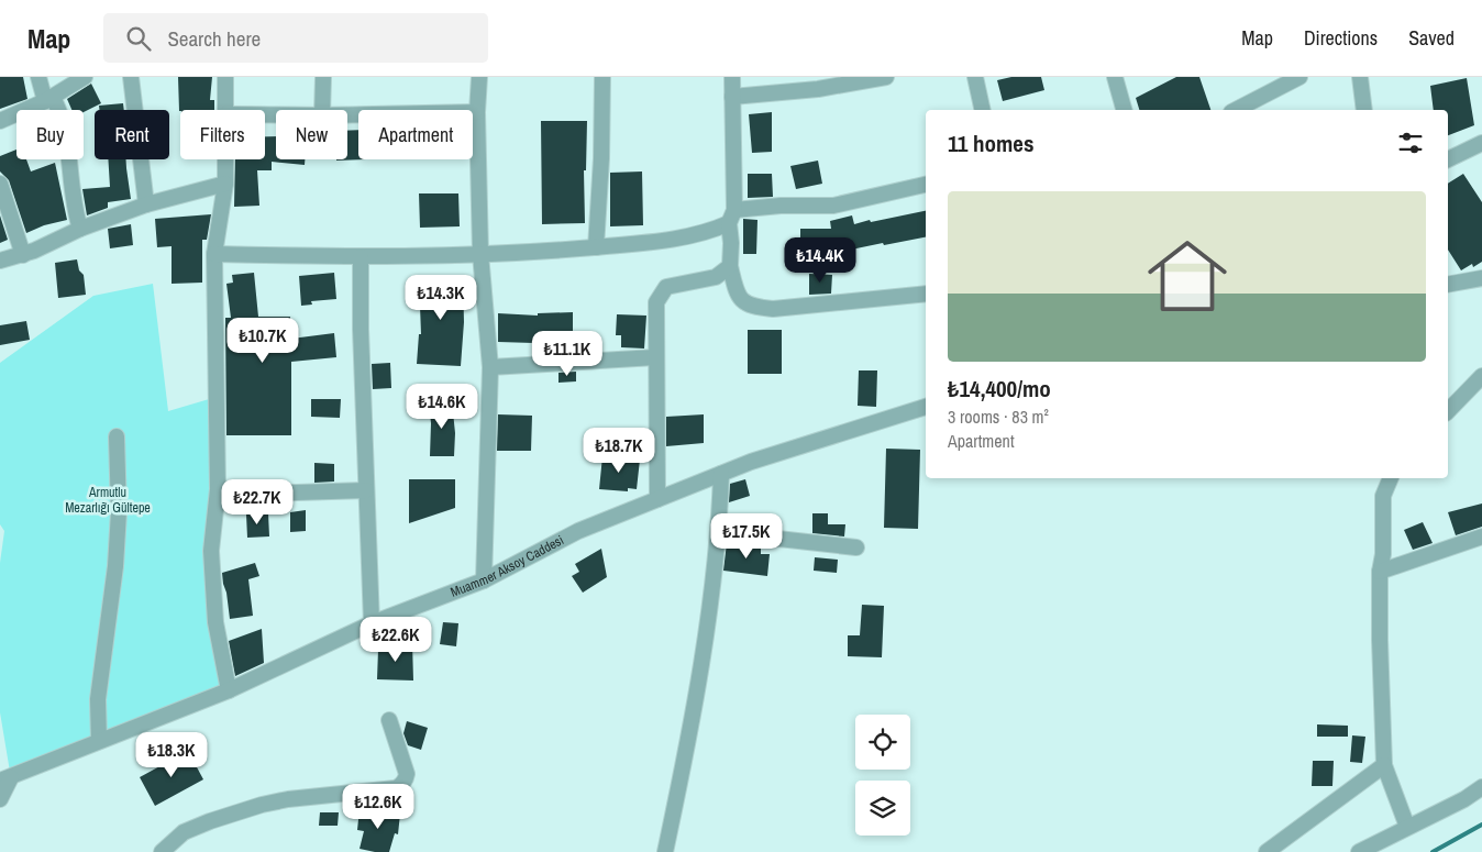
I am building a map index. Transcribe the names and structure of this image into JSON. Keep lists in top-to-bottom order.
{
  "streets": {
    "street": ["Muammer Aksoy Caddesi"]
  },
  "parks": ["Armutlu Mezarlığı Gültepe"],
  "page": {
    "header": "Map",
    "search": "Search here",
    "nav": ["Map", "Directions", "Saved"],
    "chip": [
      "Buy",
      "Rent",
      "Filters",
      "New",
      "Apartment"
    ],
    "heading": "11 homes",
    "list": [
      {
        "name": "₺14,400/mo",
        "note": "3 rooms · 83 m² · Apartment"
      }
    ],
    "price": [
      "₺14.4K",
      "₺14.3K",
      "₺10.7K",
      "₺11.1K",
      "₺14.6K",
      "₺18.7K",
      "₺22.7K",
      "₺17.5K",
      "₺22.6K",
      "₺18.3K",
      "₺12.6K"
    ]
  }
}
